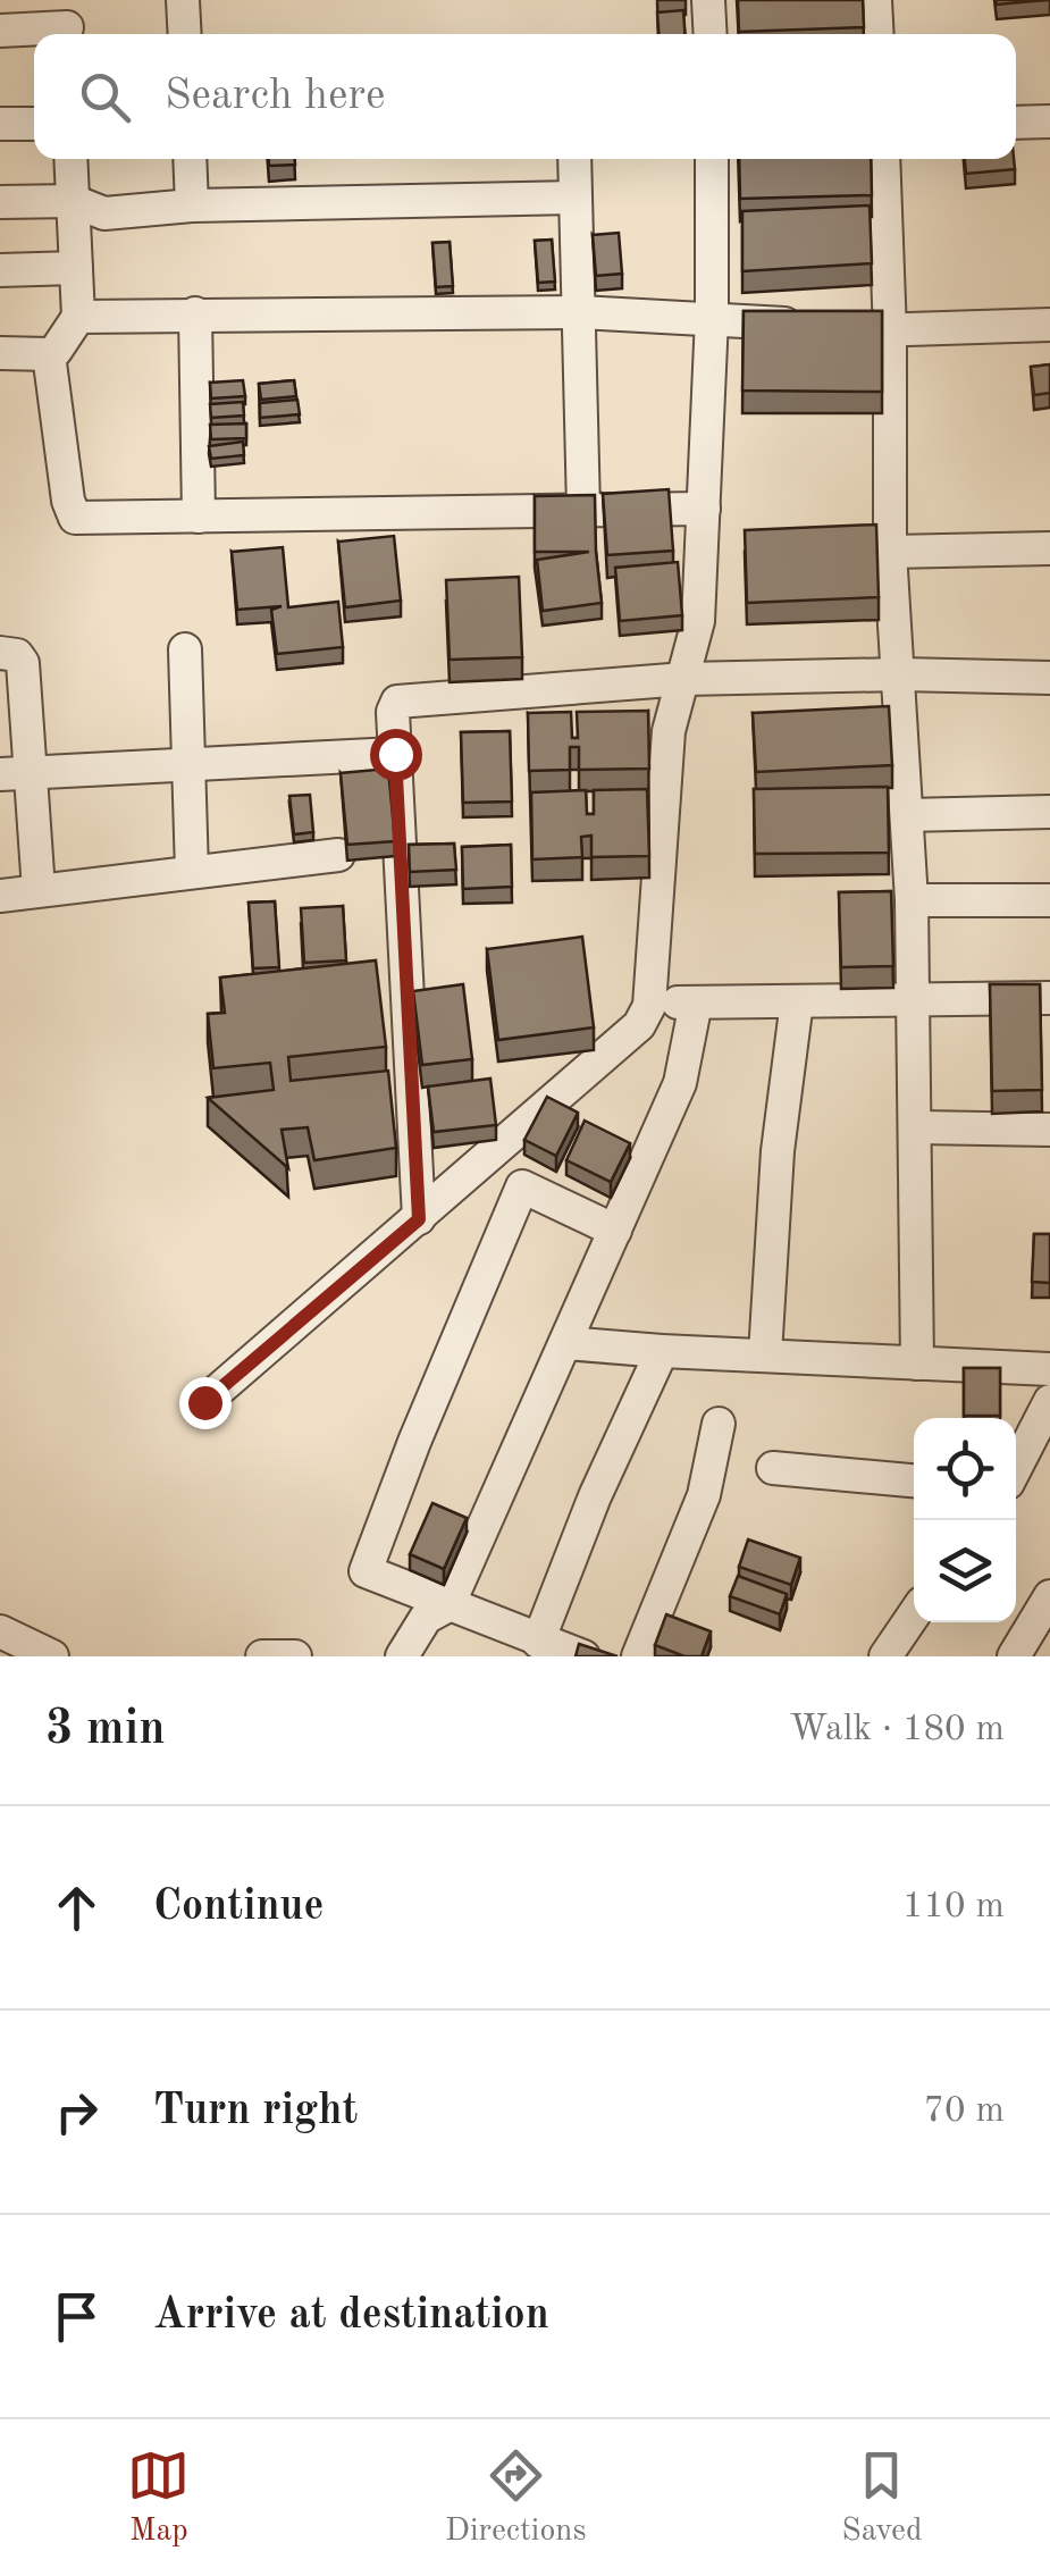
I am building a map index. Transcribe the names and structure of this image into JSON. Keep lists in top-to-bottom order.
{
  "page": {
    "search": "Search here",
    "heading": ["3 min", "Walk · 180 m"],
    "list": [
      ["Continue", "110 m"],
      ["Turn right", "70 m"],
      "Arrive at destination"
    ],
    "nav": ["Map", "Directions", "Saved"]
  }
}
